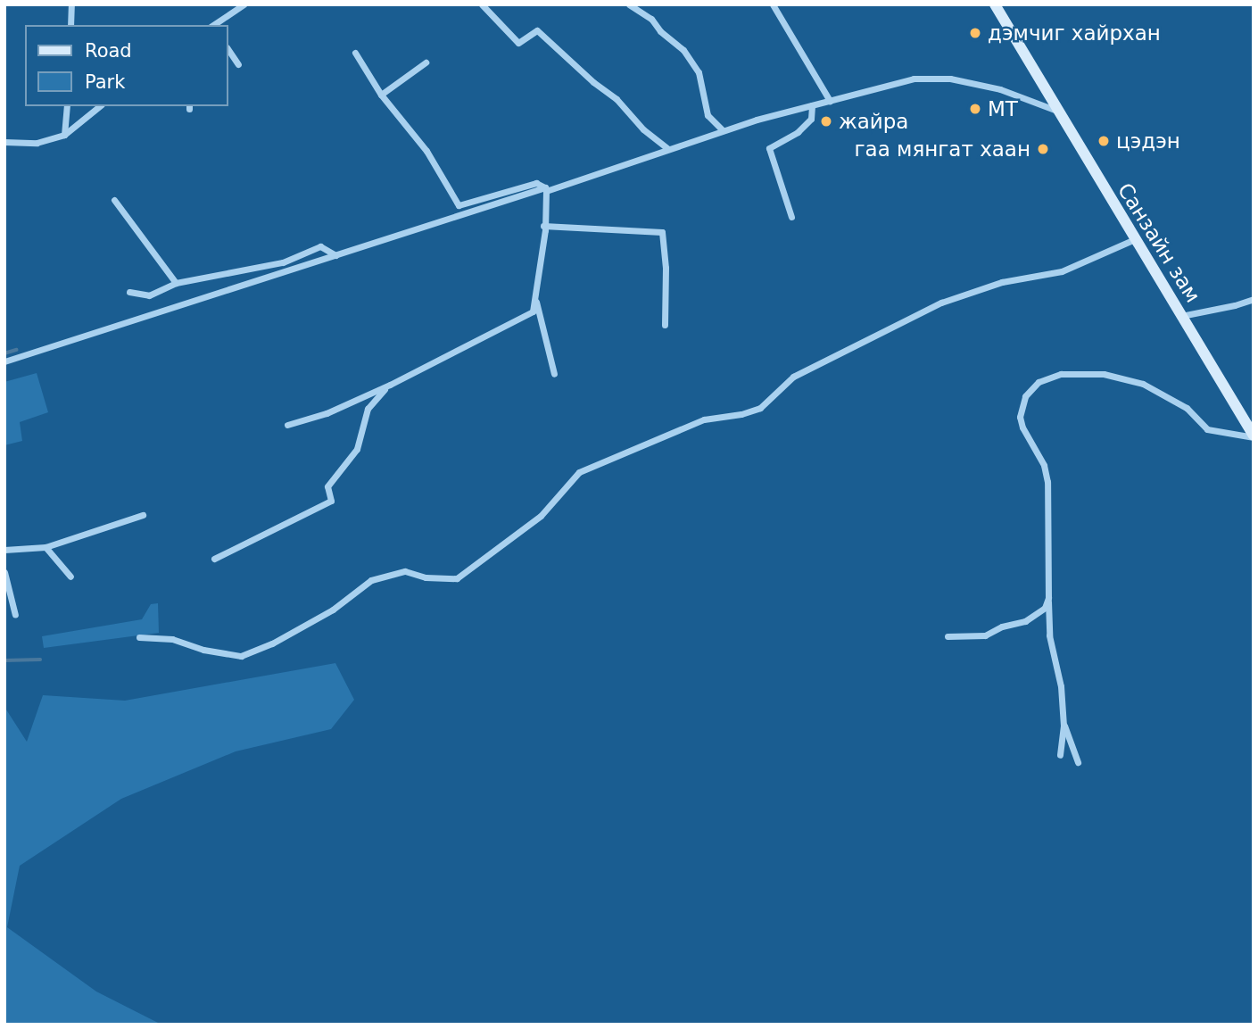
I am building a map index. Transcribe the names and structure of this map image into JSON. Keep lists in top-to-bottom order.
{
  "streets": {
    "main road": ["Санзайн зам"]
  },
  "places": [
    "дэмчиг хайрхан",
    "MT",
    "жайра",
    "цэдэн",
    "гаа мянгат хаан"
  ],
  "legend": ["Road", "Park"]
}
